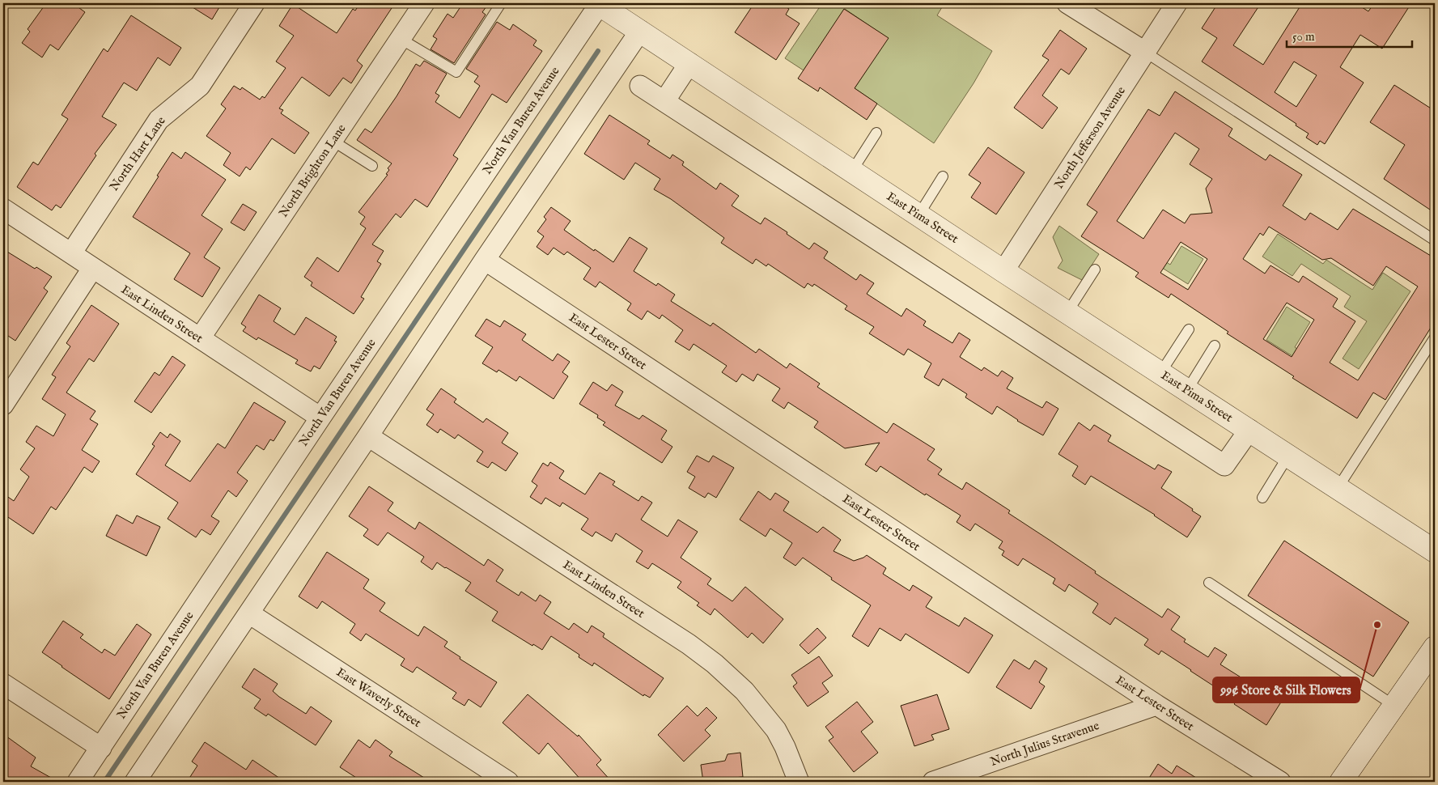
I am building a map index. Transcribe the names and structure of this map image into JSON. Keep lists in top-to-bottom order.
{
  "streets": {
    "street": [
      "North Van Buren Avenue",
      "North Jefferson Avenue",
      "North Hart Lane",
      "North Brighton Lane",
      "East Pima Street",
      "East Linden Street",
      "East Lester Street",
      "East Waverly Street",
      "North Julius Stravenue"
    ]
  },
  "crossings": [
    ["North Van Buren Avenue", "East Pima Street"],
    ["North Van Buren Avenue", "East Linden Street"],
    ["North Jefferson Avenue", "East Pima Street"],
    ["North Hart Lane", "East Linden Street"],
    ["North Brighton Lane", "East Linden Street"],
    ["East Lester Street", "North Julius Stravenue"]
  ],
  "places": ["99¢ Store & Silk Flowers"],
  "scale_bar": "50 m"
}
